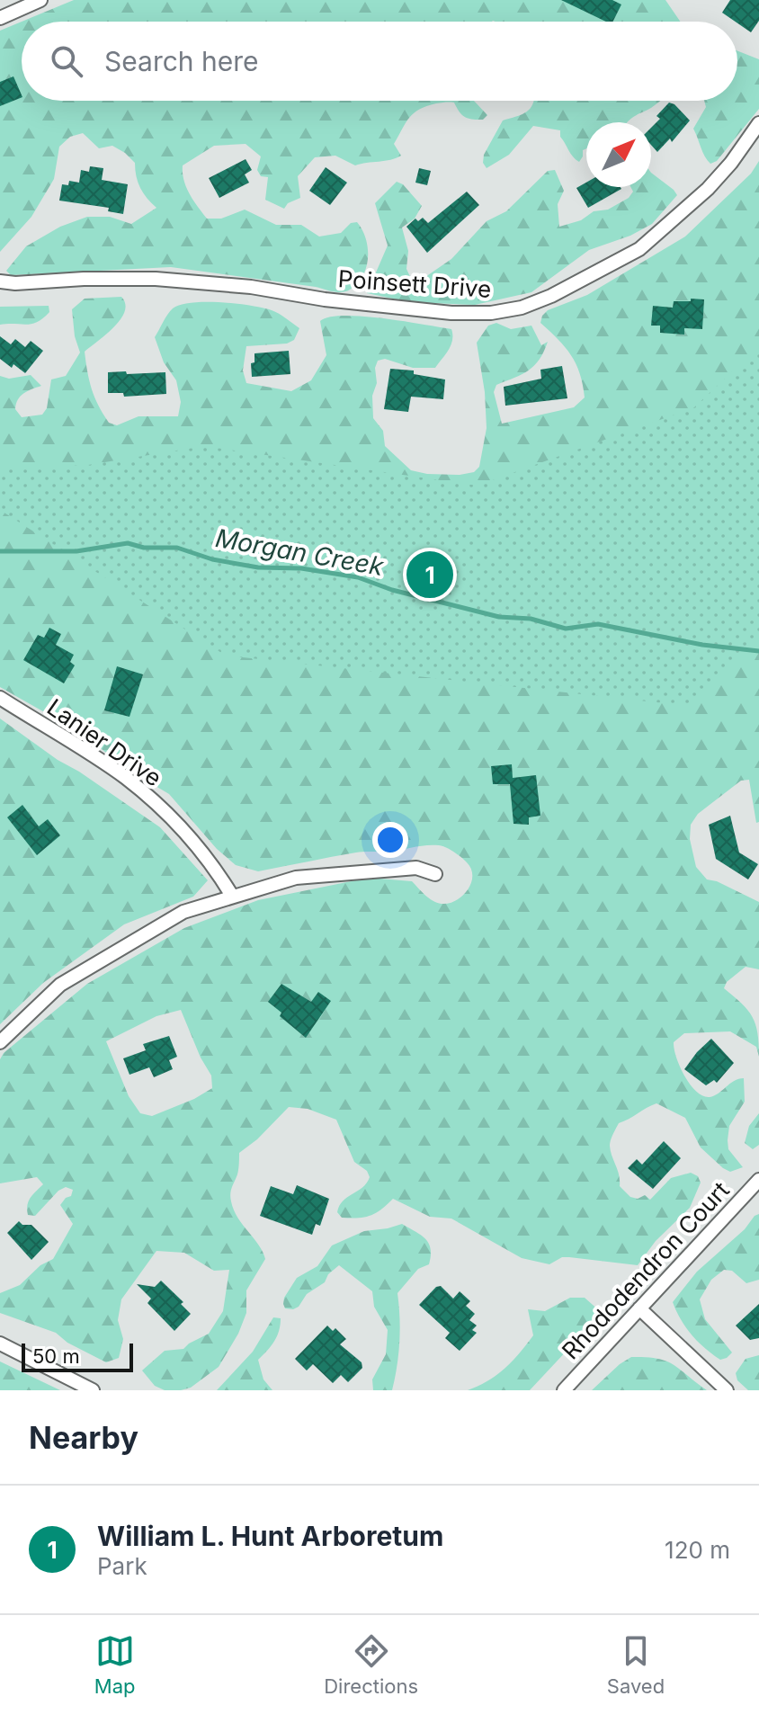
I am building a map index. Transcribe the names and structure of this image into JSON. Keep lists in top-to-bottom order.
{
  "streets": {
    "street": ["Poinsett Drive", "Lanier Drive", "Rhododendron Court"]
  },
  "water": ["Morgan Creek"],
  "scale_bar": "50 m",
  "north": "top right",
  "page": {
    "search": "Search here",
    "pins": "1",
    "scale": "50 m",
    "heading": "Nearby",
    "list": [
      {
        "mark": "1",
        "name": "William L. Hunt Arboretum",
        "note": "Park",
        "value": "120 m"
      }
    ],
    "nav": ["Map", "Directions", "Saved"]
  }
}
